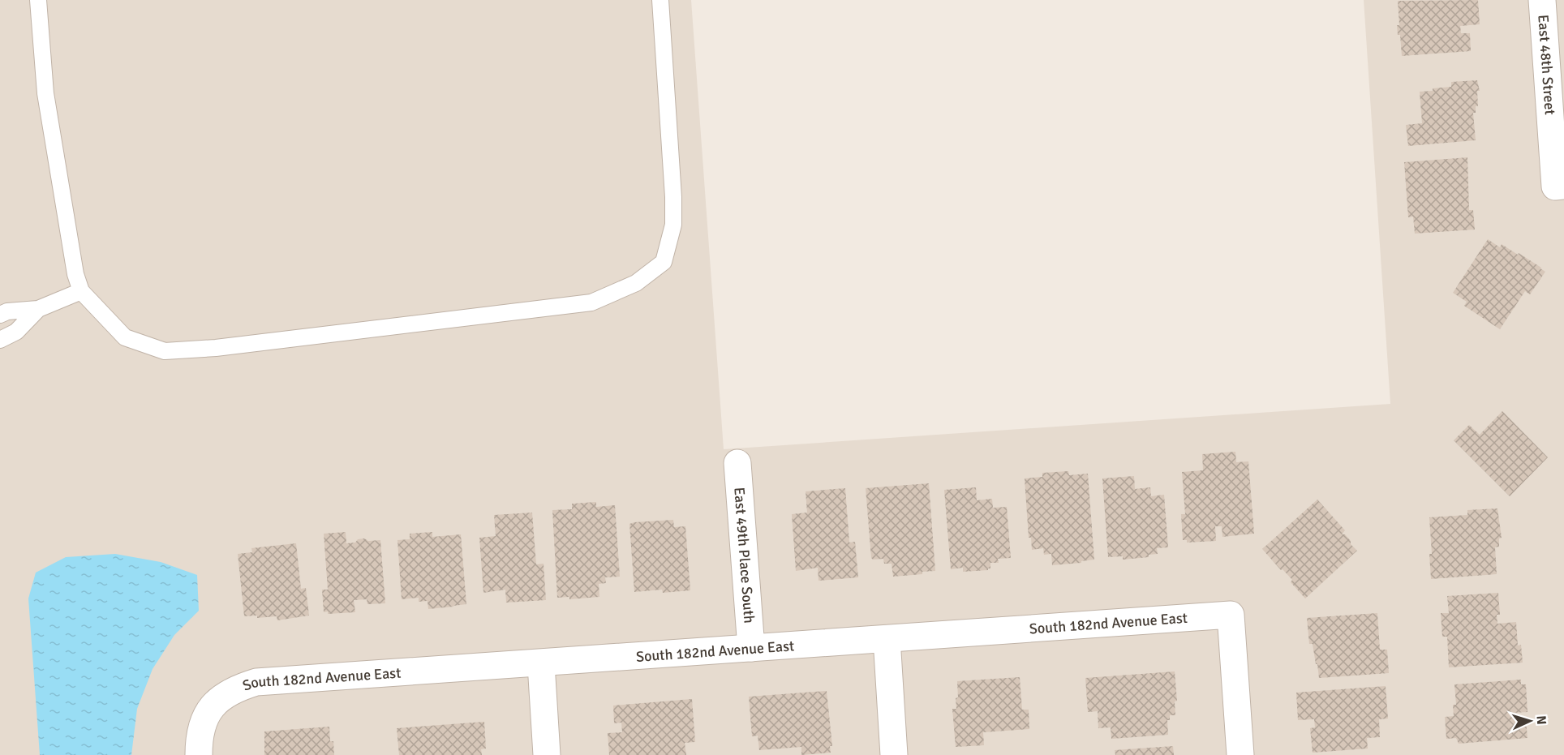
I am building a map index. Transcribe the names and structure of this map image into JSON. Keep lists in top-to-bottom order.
{
  "streets": {
    "street": ["East 48th Street", "East 49th Place South", "South 182nd Avenue East"]
  },
  "crossings": [
    ["East 49th Place South", "South 182nd Avenue East"]
  ],
  "north": "right"
}
